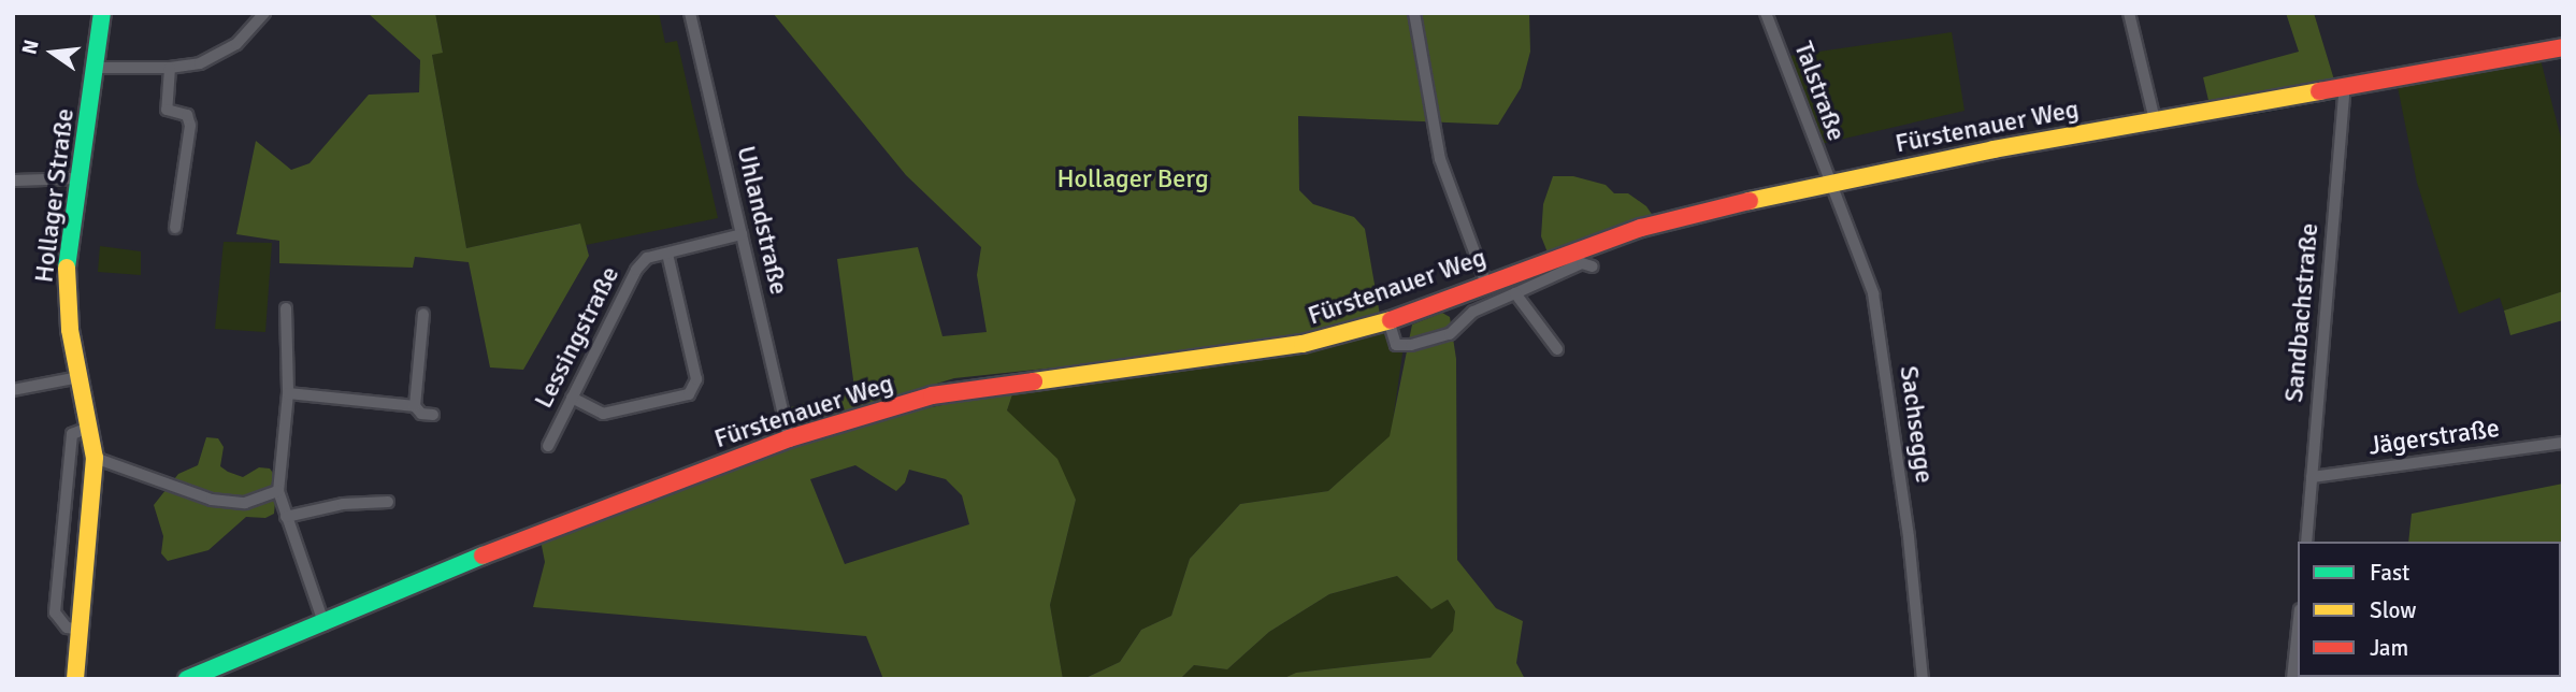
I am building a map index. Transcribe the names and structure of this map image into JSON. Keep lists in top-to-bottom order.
{
  "streets": {
    "street": [
      "Talstraße",
      "Fürstenauer Weg",
      "Hollager Straße",
      "Uhlandstraße",
      "Sandbachstraße",
      "Lessingstraße",
      "Sachsegge",
      "Jägerstraße"
    ]
  },
  "crossings": [
    ["Talstraße", "Fürstenauer Weg"],
    ["Talstraße", "Sachsegge"],
    ["Fürstenauer Weg", "Uhlandstraße"],
    ["Fürstenauer Weg", "Sandbachstraße"],
    ["Fürstenauer Weg", "Sachsegge"],
    ["Uhlandstraße", "Lessingstraße"],
    ["Sandbachstraße", "Jägerstraße"]
  ],
  "parks": ["Hollager Berg"],
  "legend": ["Fast", "Slow", "Jam"],
  "north": "left"
}
